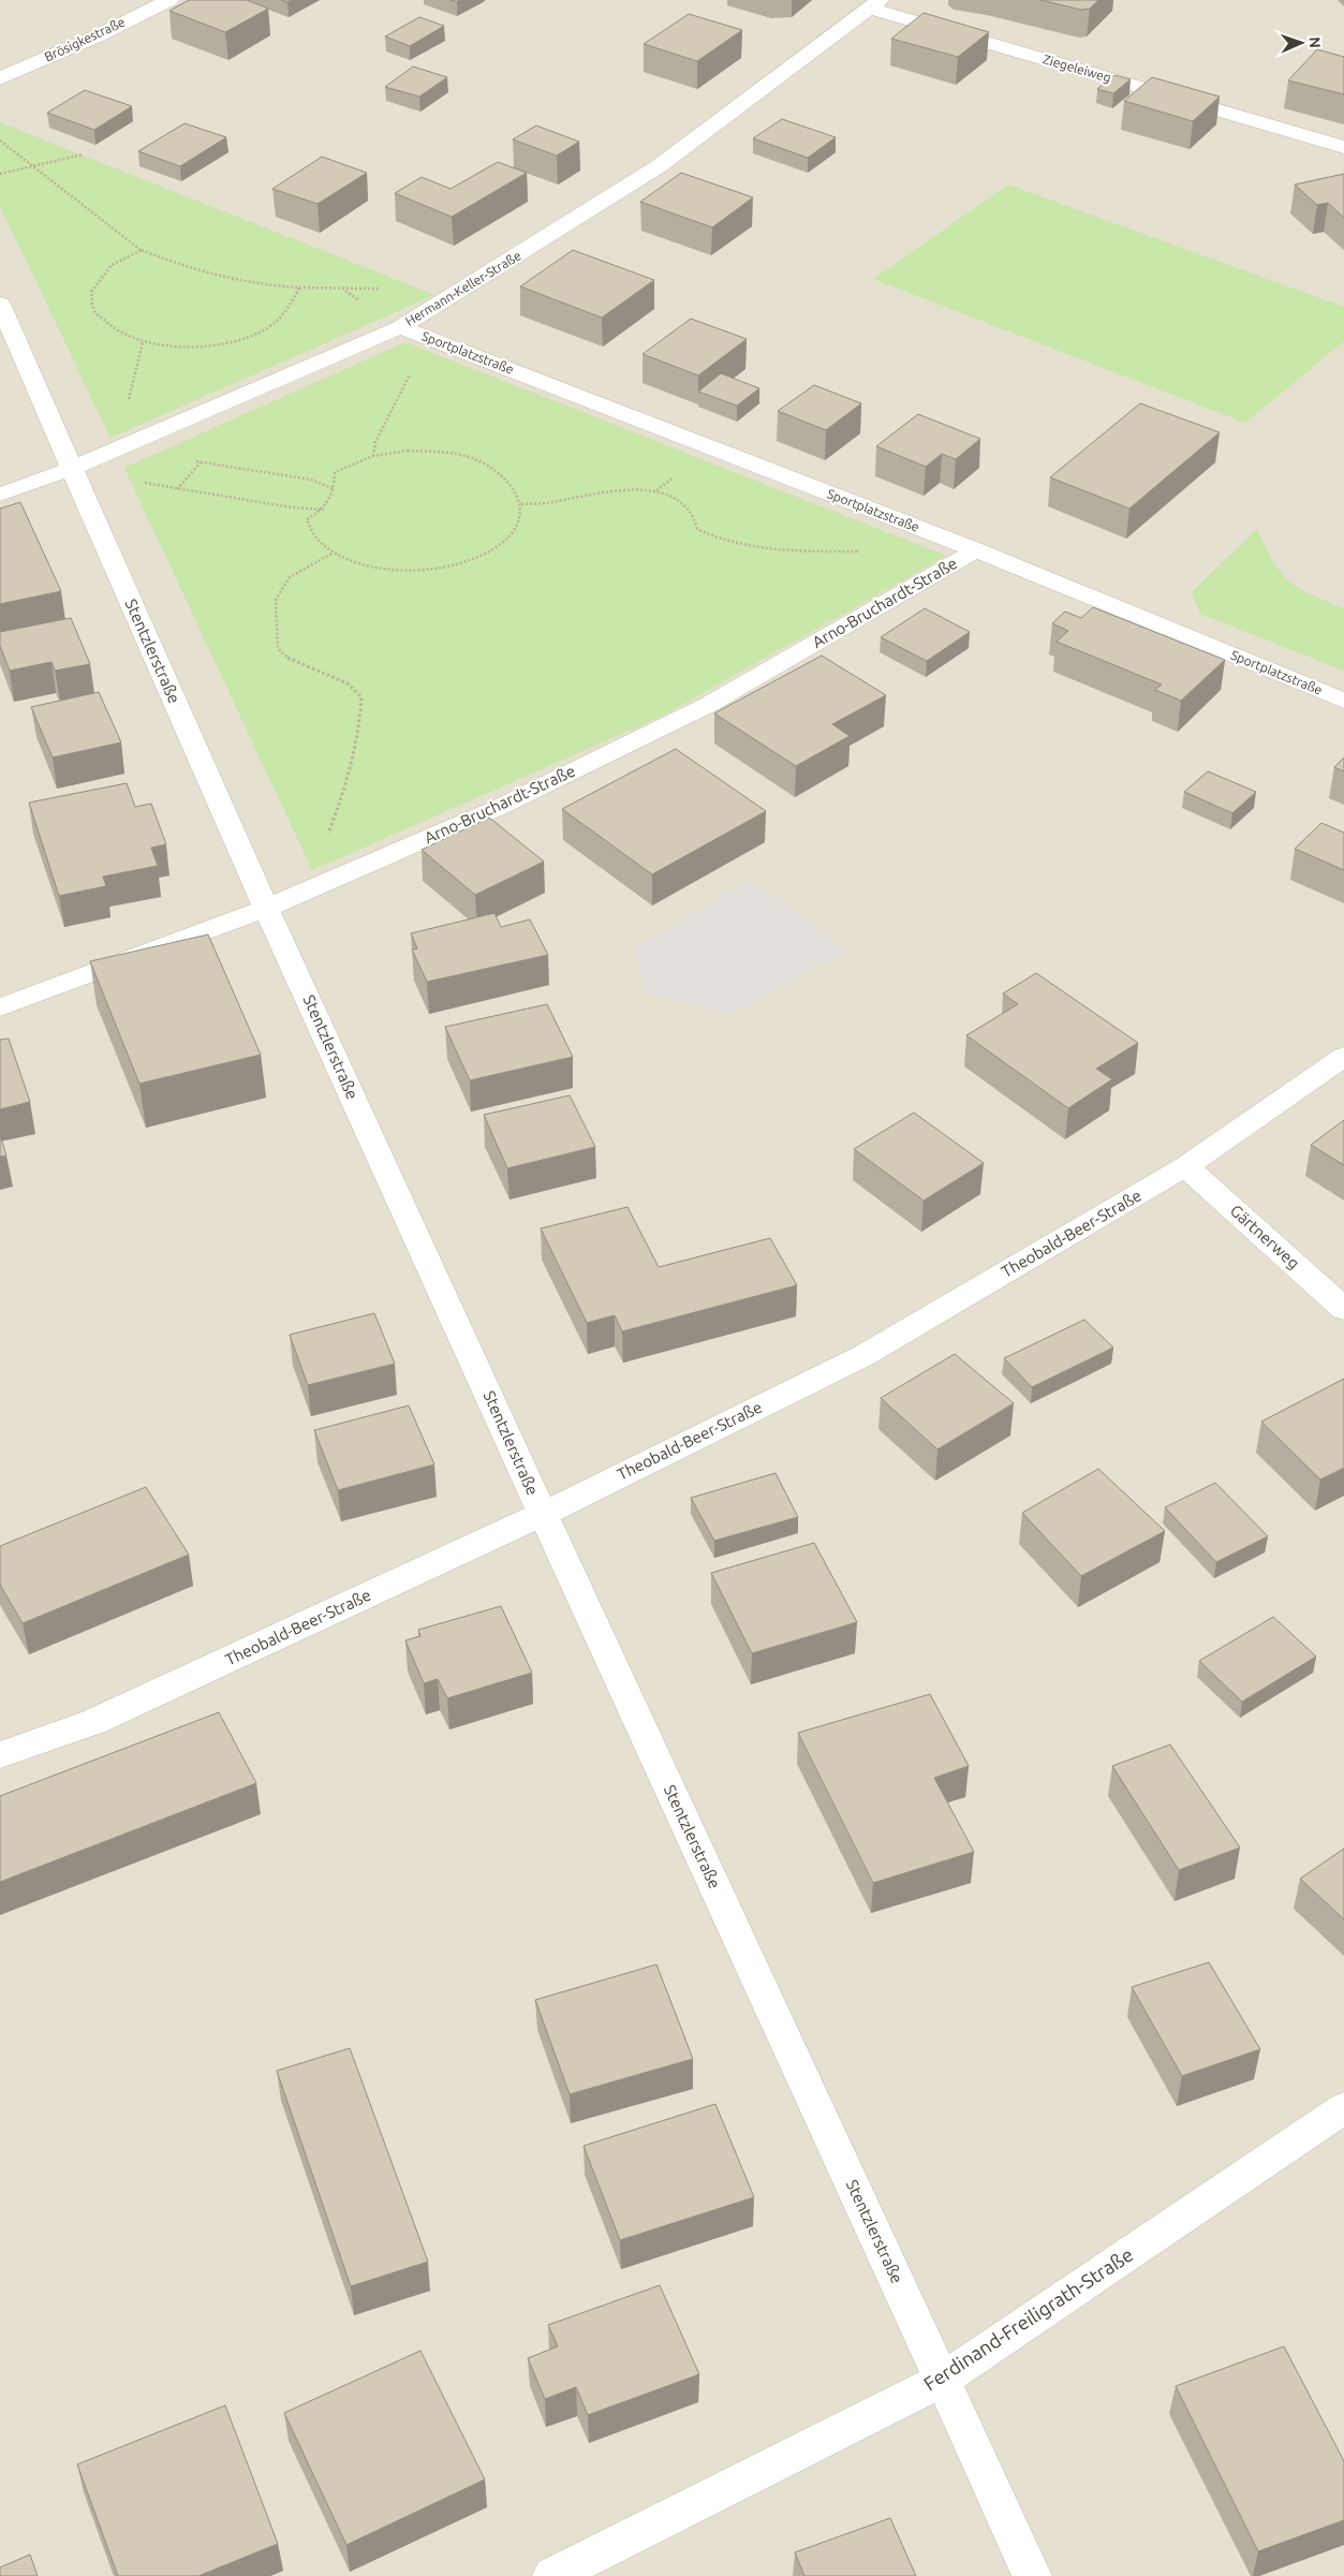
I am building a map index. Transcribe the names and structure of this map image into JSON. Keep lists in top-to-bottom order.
{
  "streets": {
    "street": [
      "Brösigkestraße",
      "Ziegeleiweg",
      "Hermann-Keller-Straße",
      "Sportplatzstraße",
      "Arno-Bruchardt-Straße",
      "Stentzlerstraße",
      "Theobald-Beer-Straße",
      "Gärtnerweg",
      "Ferdinand-Freiligrath-Straße"
    ]
  },
  "crossings": [
    ["Ziegeleiweg", "Hermann-Keller-Straße"],
    ["Hermann-Keller-Straße", "Sportplatzstraße"],
    ["Hermann-Keller-Straße", "Stentzlerstraße"],
    ["Sportplatzstraße", "Arno-Bruchardt-Straße"],
    ["Arno-Bruchardt-Straße", "Stentzlerstraße"],
    ["Stentzlerstraße", "Theobald-Beer-Straße"],
    ["Stentzlerstraße", "Ferdinand-Freiligrath-Straße"],
    ["Theobald-Beer-Straße", "Gärtnerweg"]
  ],
  "north": "right"
}
